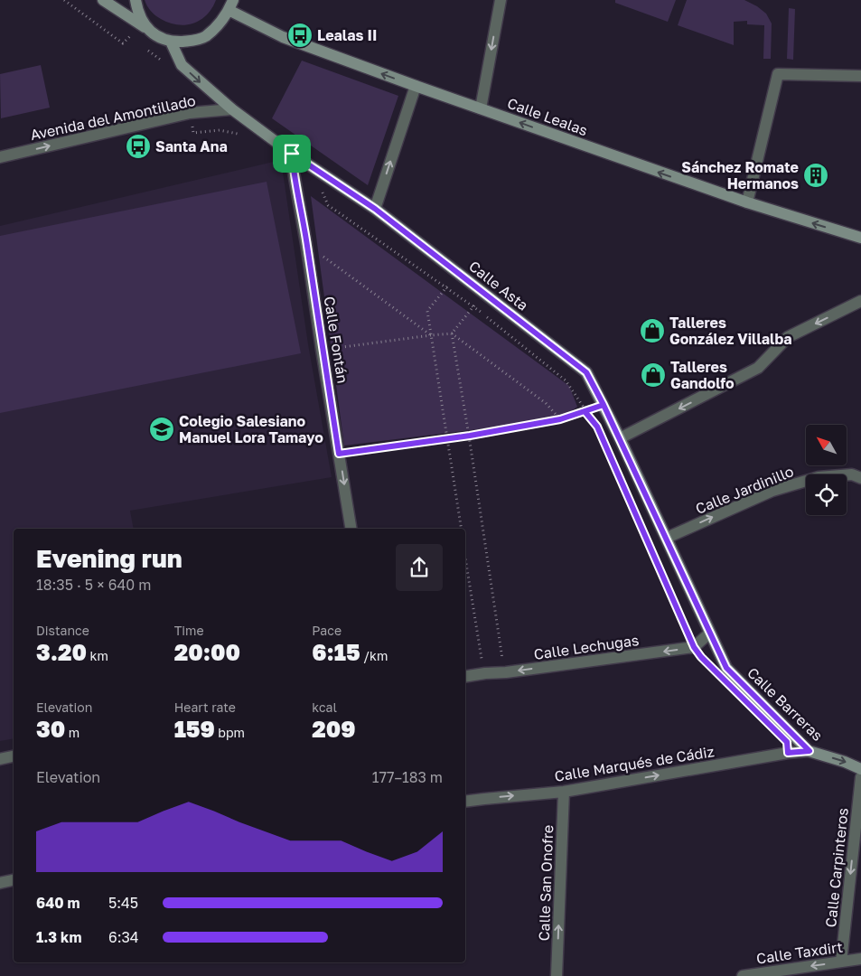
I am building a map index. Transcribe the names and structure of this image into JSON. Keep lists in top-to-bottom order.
{
  "streets": {
    "street": [
      "Calle Lealas",
      "Avenida del Amontillado",
      "Calle Asta",
      "Calle Fontán",
      "Calle Jardinillo",
      "Calle Lechugas",
      "Calle Barreras",
      "Calle Marqués de Cádiz",
      "Calle Carpinteros",
      "Calle San Onofre",
      "Calle Taxdirt"
    ]
  },
  "crossings": [
    ["Avenida del Amontillado", "Calle Asta"],
    ["Calle Asta", "Calle Fontán"],
    ["Calle Asta", "Calle Jardinillo"],
    ["Calle Asta", "Calle Barreras"],
    ["Calle Barreras", "Calle Marqués de Cádiz"],
    ["Calle Marqués de Cádiz", "Calle San Onofre"],
    ["Calle Carpinteros", "Calle Taxdirt"]
  ],
  "one_way": [
    "Calle Lealas",
    "Avenida del Amontillado",
    "Calle Jardinillo",
    "Calle Lechugas",
    "Calle Marqués de Cádiz",
    "Calle Carpinteros",
    "Calle San Onofre",
    "Calle Taxdirt"
  ],
  "places": {
    "bus stop": ["Lealas II", "Santa Ana"],
    "building": ["Sánchez Romate Hermanos"],
    "shop": ["Talleres González Villalba", "Talleres Gandolfo"],
    "school or university": ["Colegio Salesiano Manuel Lora Tamayo"]
  },
  "north": "top left",
  "page": {
    "heading": ["Evening run", "18:35 · 5 × 640 m"],
    "stats": [
      ["Distance", "3.20 km"],
      ["Time", "20:00"],
      ["Pace", "6:15 /km"],
      ["Elevation", "30 m"],
      ["Heart rate", "159 bpm"],
      ["kcal", "209"]
    ],
    "chart": ["Elevation", "177–183 m"],
    "list": [
      {
        "name": "640 m",
        "note": "5:45"
      },
      {
        "name": "1.3 km",
        "note": "6:34"
      }
    ]
  }
}
